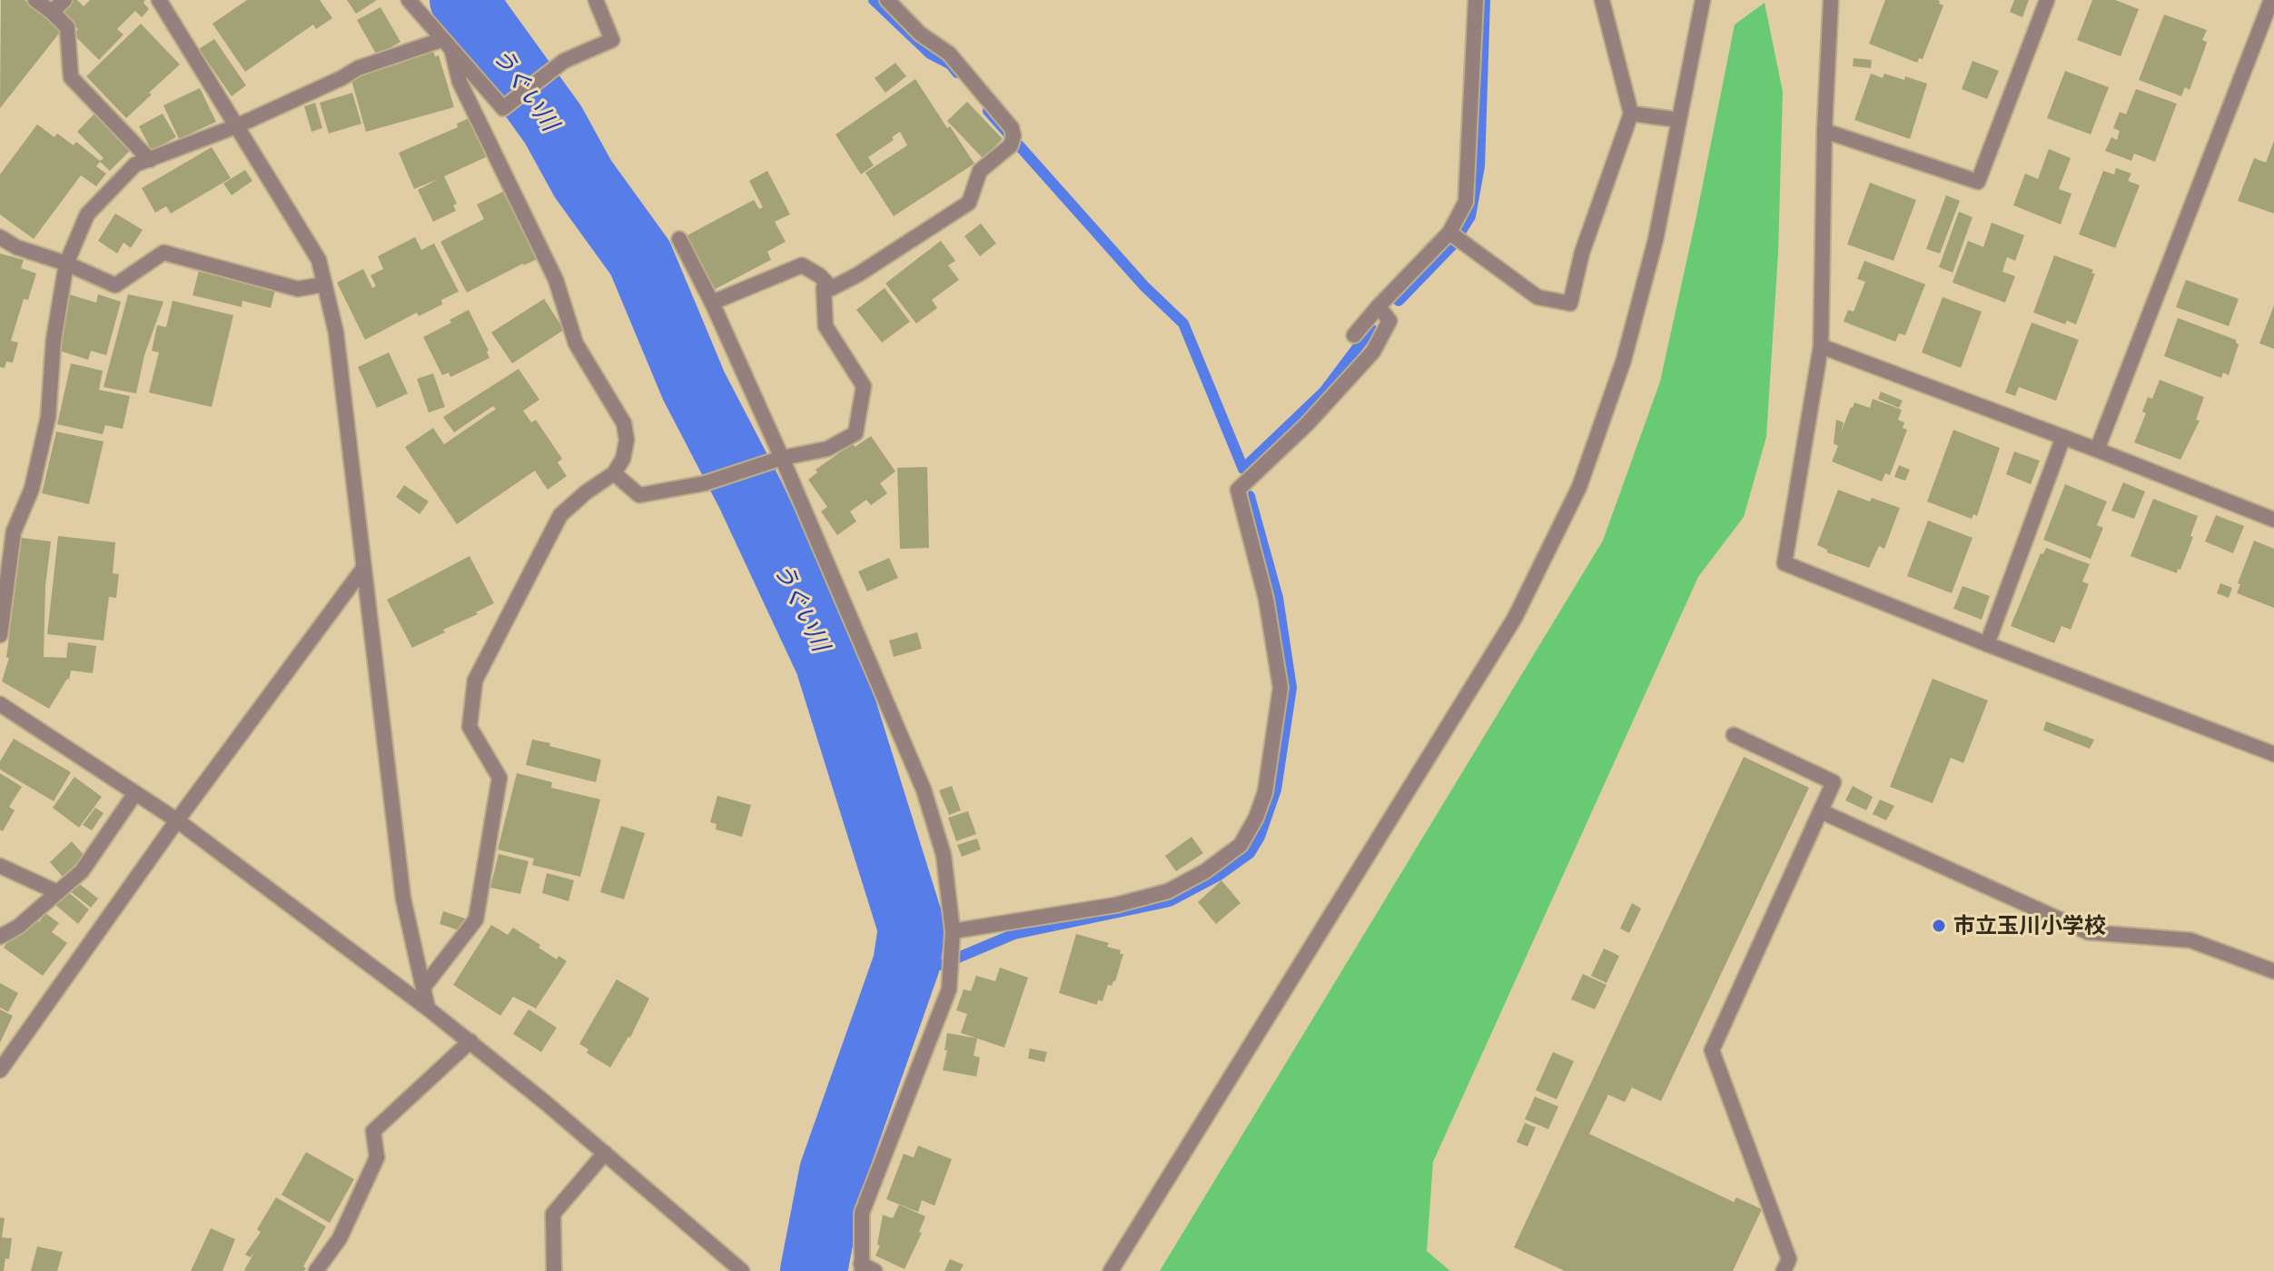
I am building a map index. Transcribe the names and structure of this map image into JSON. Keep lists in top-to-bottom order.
{
  "water": ["うぐい川"],
  "places": ["市立玉川小学校"]
}
